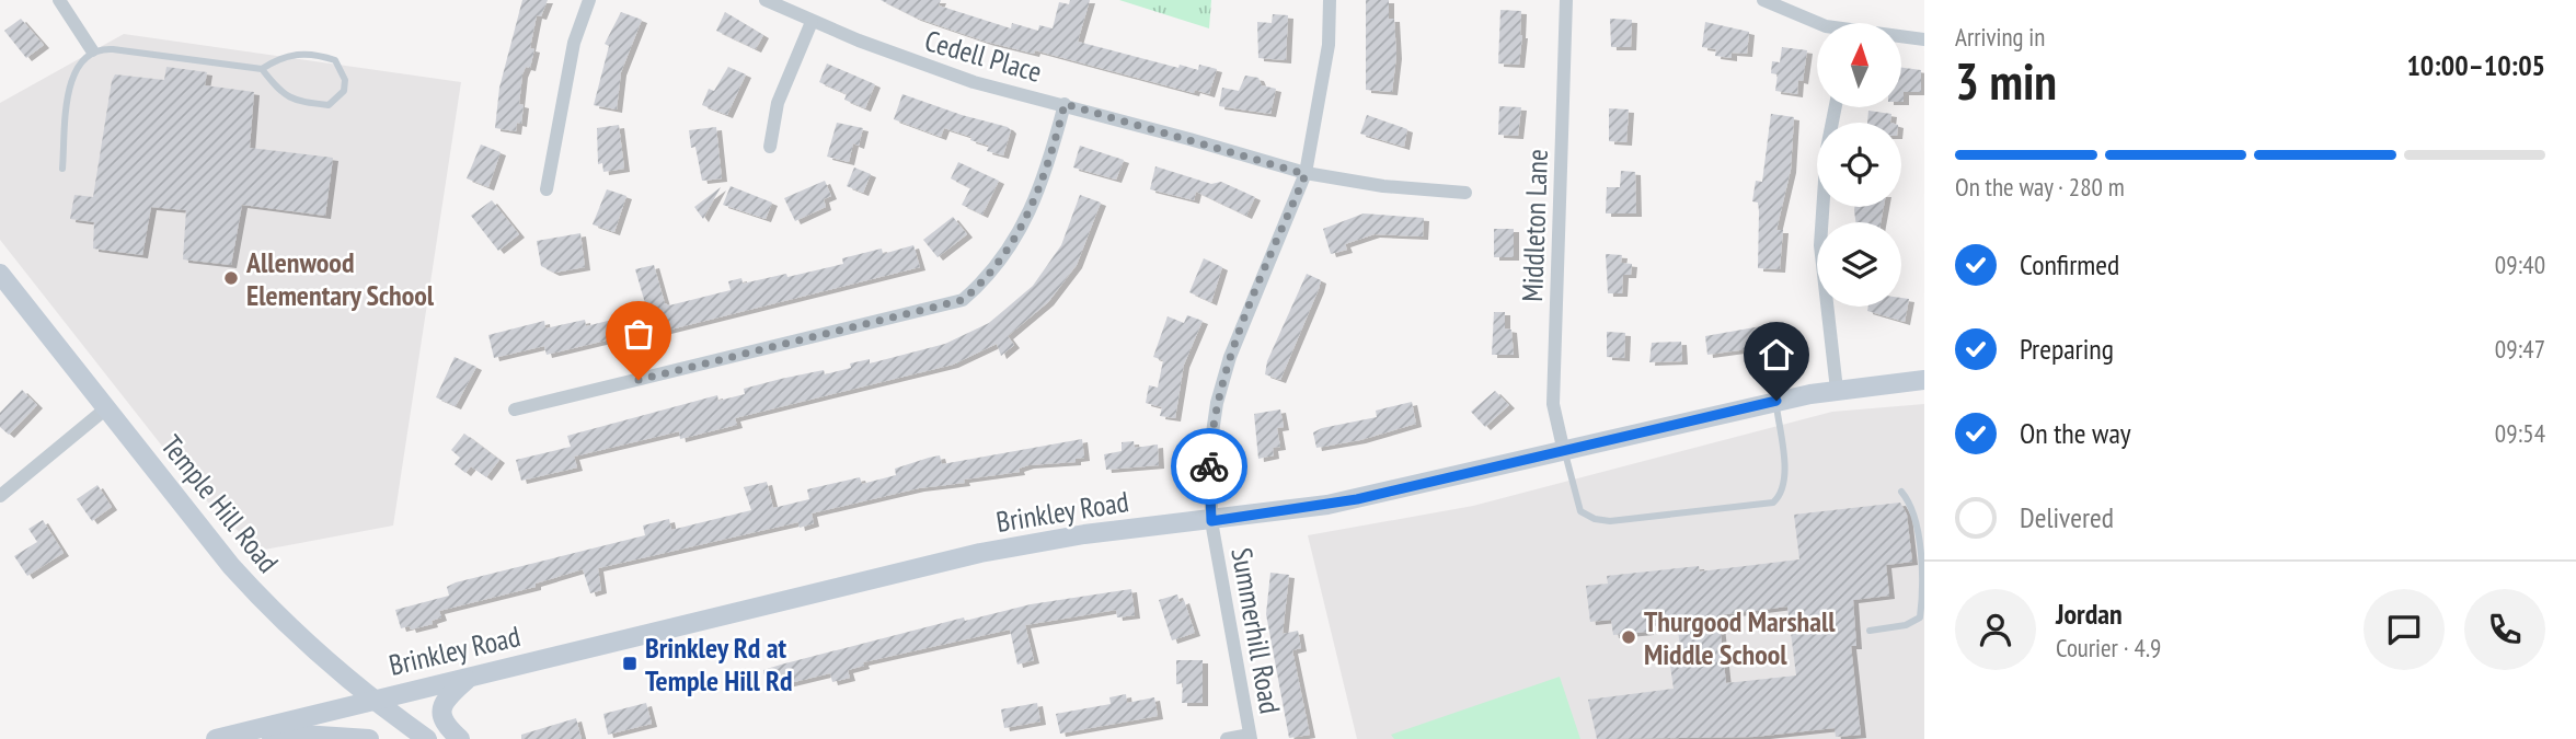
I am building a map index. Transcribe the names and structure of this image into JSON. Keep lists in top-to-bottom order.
{
  "streets": {
    "main road": ["Temple Hill Road", "Brinkley Road"],
    "street": ["Cedell Place", "Middleton Lane", "Summerhill Road"]
  },
  "crossings": [
    ["Cedell Place", "Summerhill Road"],
    ["Middleton Lane", "Brinkley Road"],
    ["Temple Hill Road", "Brinkley Road"],
    ["Brinkley Road", "Summerhill Road"]
  ],
  "places": {
    "other": ["Allenwood Elementary School", "Thurgood Marshall Middle School"],
    "transit": ["Brinkley Rd at Temple Hill Rd"]
  },
  "north": "top",
  "page": {
    "heading": ["3 min", "Arriving in", "10:00–10:05"],
    "panel": ["Jordan", "Courier · 4.9"],
    "bar": "On the way · 280 m",
    "list": [
      ["Confirmed", "09:40"],
      ["Preparing", "09:47"],
      ["On the way", "09:54"],
      "Delivered"
    ]
  }
}
